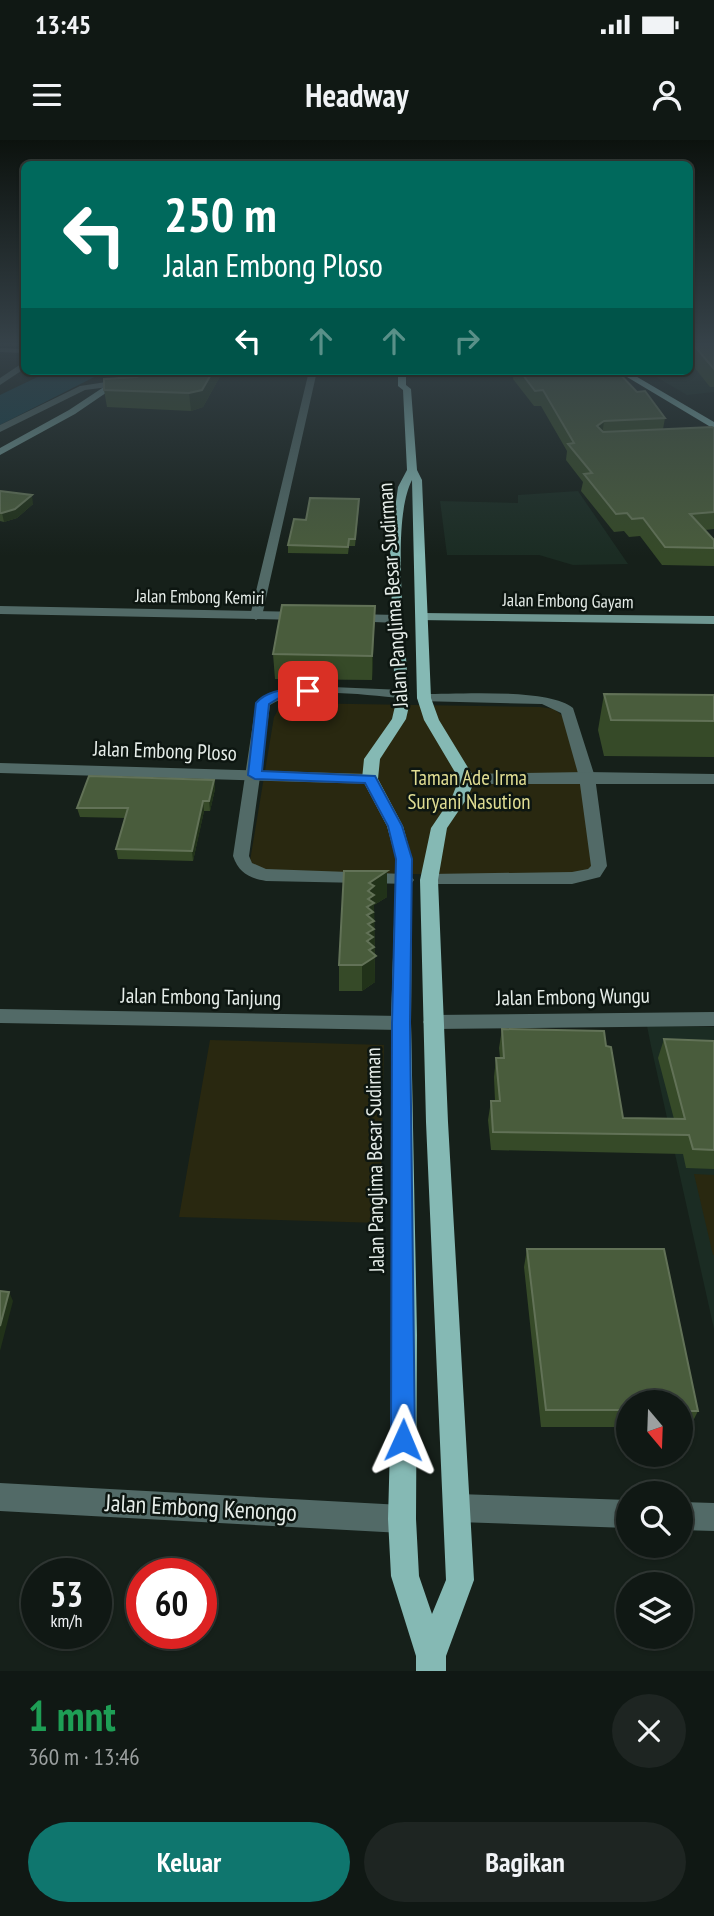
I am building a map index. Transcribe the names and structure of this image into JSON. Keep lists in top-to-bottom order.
{
  "streets": {
    "main road": ["Jalan Panglima Besar Sudirman", "Jalan Embong Gayam"],
    "street": [
      "Jalan Embong Kemiri",
      "Jalan Embong Ploso",
      "Jalan Embong Tanjung",
      "Jalan Embong Wungu",
      "Jalan Embong Kenongo"
    ]
  },
  "crossings": [
    ["Jalan Panglima Besar Sudirman", "Jalan Embong Gayam"],
    ["Jalan Panglima Besar Sudirman", "Jalan Embong Ploso"],
    ["Jalan Panglima Besar Sudirman", "Jalan Embong Tanjung"],
    ["Jalan Panglima Besar Sudirman", "Jalan Embong Wungu"],
    ["Jalan Panglima Besar Sudirman", "Jalan Embong Kenongo"]
  ],
  "parks": ["Taman Ade Irma Suryani Nasution"],
  "north": "bottom",
  "page": {
    "status": "13:45",
    "header": "Headway",
    "turn": ["250 m", "Jalan Embong Ploso"],
    "speed": "53 km/h",
    "limit": "60",
    "heading": ["1 mnt", "360 m · 13:46"],
    "buttons": ["Keluar", "Bagikan"]
  }
}
